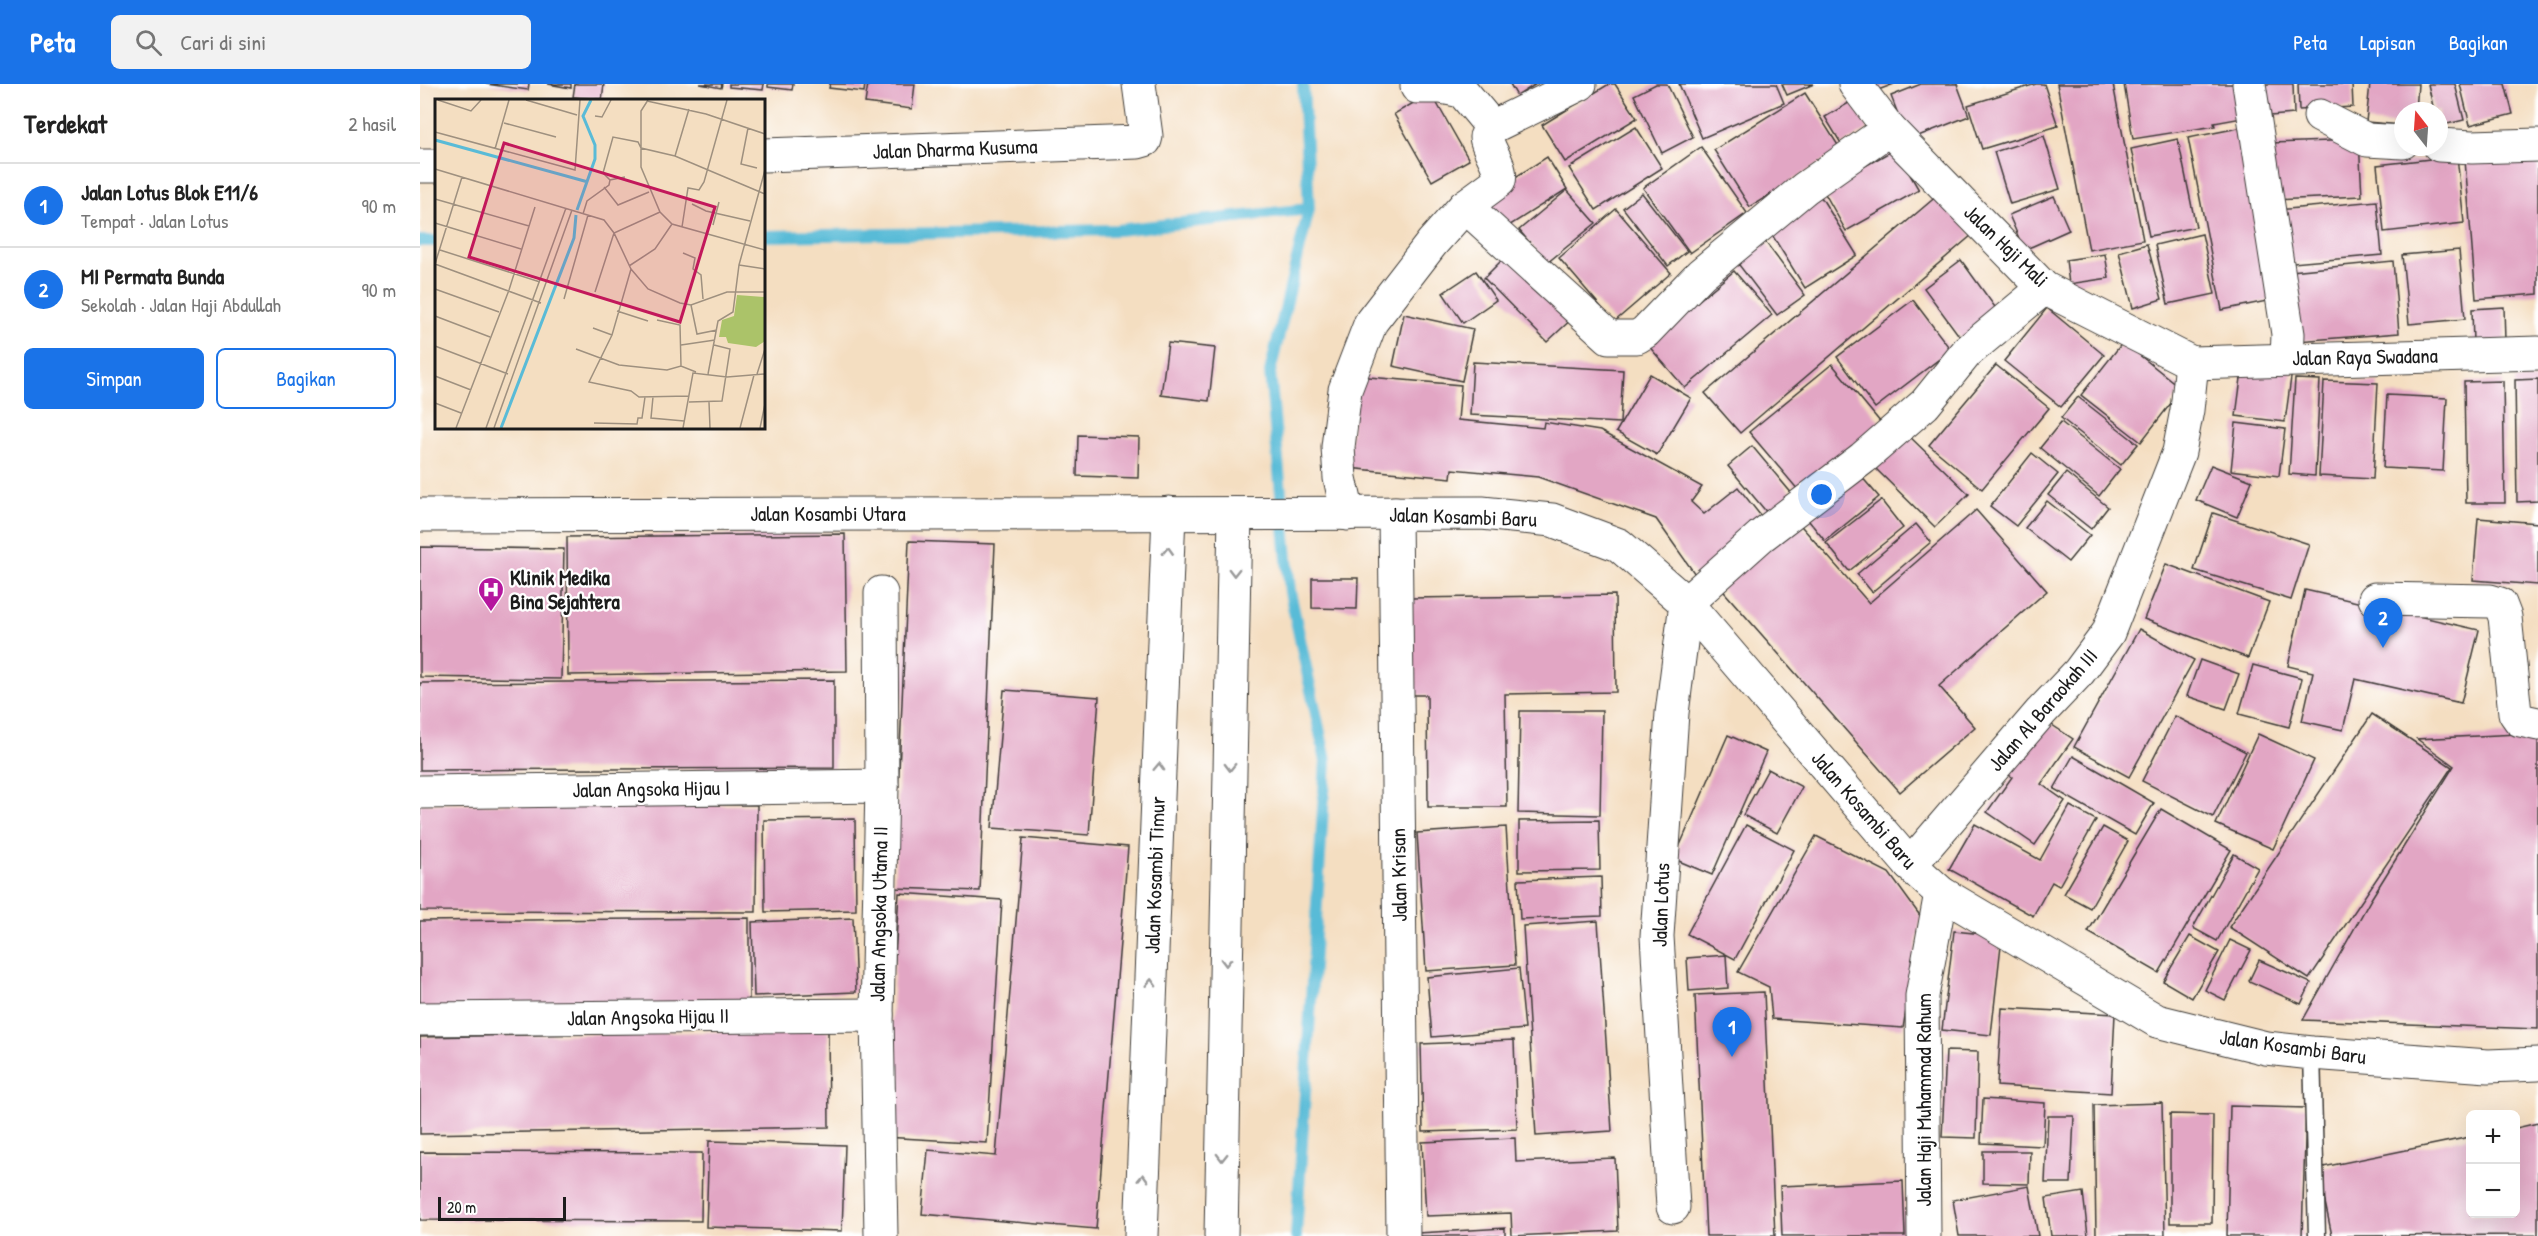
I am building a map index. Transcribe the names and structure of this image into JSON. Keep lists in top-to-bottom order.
{
  "streets": {
    "street": [
      "Jalan Dharma Kusuma",
      "Jalan Haji Mali",
      "Jalan Raya Swadana",
      "Jalan Kosambi Utara",
      "Jalan Kosambi Baru",
      "Jalan Al Baraokah III",
      "Jalan Angsoka Hijau I",
      "Jalan Kosambi Timur",
      "Jalan Krisan",
      "Jalan Lotus",
      "Jalan Angsoka Utama II",
      "Jalan Angsoka Hijau II",
      "Jalan Haji Muhammad Rahum"
    ]
  },
  "crossings": [
    ["Jalan Haji Mali", "Jalan Raya Swadana"],
    ["Jalan Haji Mali", "Jalan Al Baraokah III"],
    ["Jalan Raya Swadana", "Jalan Al Baraokah III"],
    ["Jalan Kosambi Utara", "Jalan Kosambi Baru"],
    ["Jalan Kosambi Utara", "Jalan Kosambi Timur"],
    ["Jalan Kosambi Baru", "Jalan Al Baraokah III"],
    ["Jalan Kosambi Baru", "Jalan Krisan"],
    ["Jalan Kosambi Baru", "Jalan Lotus"],
    ["Jalan Kosambi Baru", "Jalan Haji Muhammad Rahum"],
    ["Jalan Angsoka Hijau I", "Jalan Angsoka Utama II"],
    ["Jalan Angsoka Utama II", "Jalan Angsoka Hijau II"]
  ],
  "places": {
    "hospital": ["Klinik Medika Bina Sejahtera"]
  },
  "scale_bar": "20 m",
  "north": "top",
  "page": {
    "header": "Peta",
    "search": "Cari di sini",
    "nav": ["Peta", "Lapisan", "Bagikan"],
    "heading": ["Terdekat", "2 hasil"],
    "list": [
      {
        "mark": "1",
        "name": "Jalan Lotus Blok E11/6",
        "note": "Tempat · Jalan Lotus",
        "value": "90 m"
      },
      {
        "mark": "2",
        "name": "MI Permata Bunda",
        "note": "Sekolah · Jalan Haji Abdullah",
        "value": "90 m"
      }
    ],
    "buttons": ["Simpan", "Bagikan"],
    "pins": ["2", "1"],
    "map_buttons": ["+", "−"],
    "scale": "20 m"
  }
}
